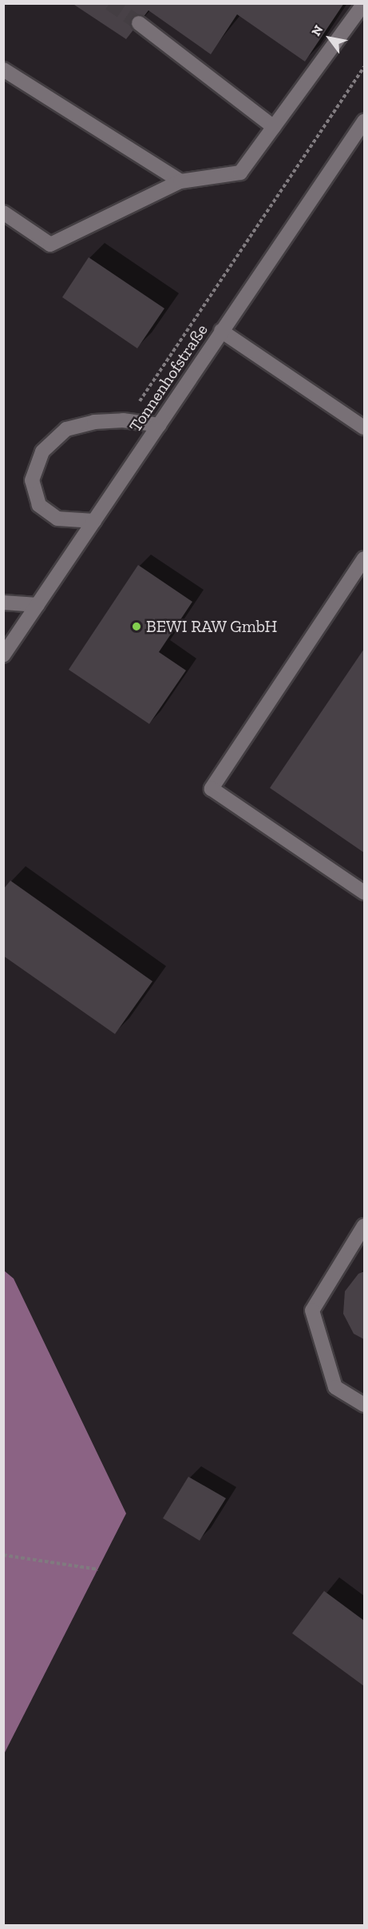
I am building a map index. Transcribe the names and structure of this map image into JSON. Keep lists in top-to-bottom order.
{
  "streets": {
    "street": ["Tonnenhofstraße"]
  },
  "places": ["BEWI RAW GmbH"],
  "north": "top left"
}
